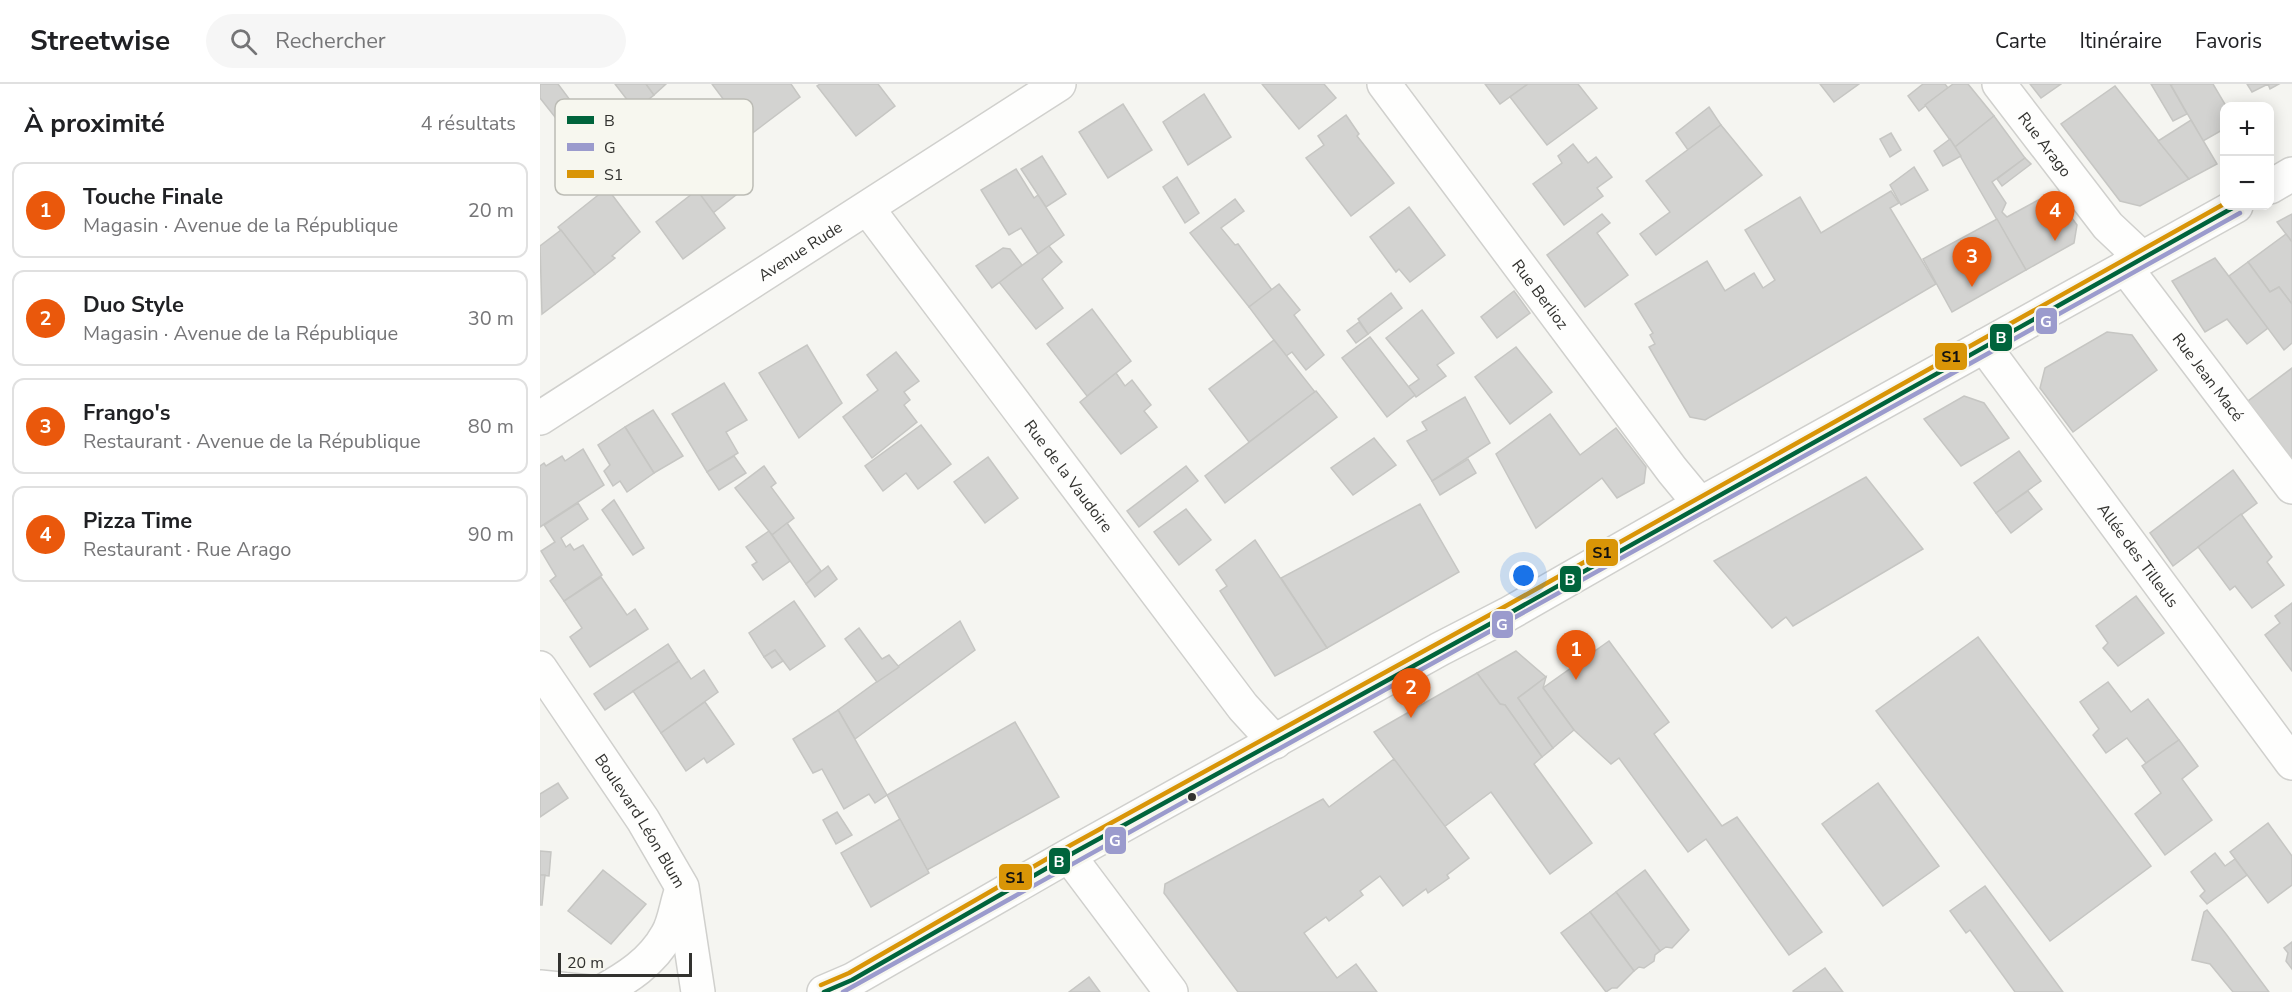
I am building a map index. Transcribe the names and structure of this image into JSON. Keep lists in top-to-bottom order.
{
  "streets": {
    "street": [
      "Rue Arago",
      "Avenue Rude",
      "Rue Berlioz",
      "Rue Jean Macé",
      "Rue de la Vaudoire",
      "Allée des Tilleuls",
      "Boulevard Léon Blum"
    ]
  },
  "crossings": [
    ["Rue Arago", "Rue Jean Macé"],
    ["Avenue Rude", "Rue de la Vaudoire"]
  ],
  "lines": ["transit line S1", "transit line B", "transit line G"],
  "legend": ["B", "G", "S1"],
  "scale_bar": "20 m",
  "page": {
    "header": "Streetwise",
    "search": "Rechercher",
    "nav": ["Carte", "Itinéraire", "Favoris"],
    "heading": ["À proximité", "4 résultats"],
    "map_buttons": ["+", "−"],
    "list": [
      {
        "mark": "1",
        "name": "Touche Finale",
        "note": "Magasin · Avenue de la République",
        "value": "20 m"
      },
      {
        "mark": "2",
        "name": "Duo Style",
        "note": "Magasin · Avenue de la République",
        "value": "30 m"
      },
      {
        "mark": "3",
        "name": "Frango's",
        "note": "Restaurant · Avenue de la République",
        "value": "80 m"
      },
      {
        "mark": "4",
        "name": "Pizza Time",
        "note": "Restaurant · Rue Arago",
        "value": "90 m"
      }
    ],
    "pins": [
      "4",
      "3",
      "1",
      "2"
    ],
    "scale": "20 m"
  }
}
